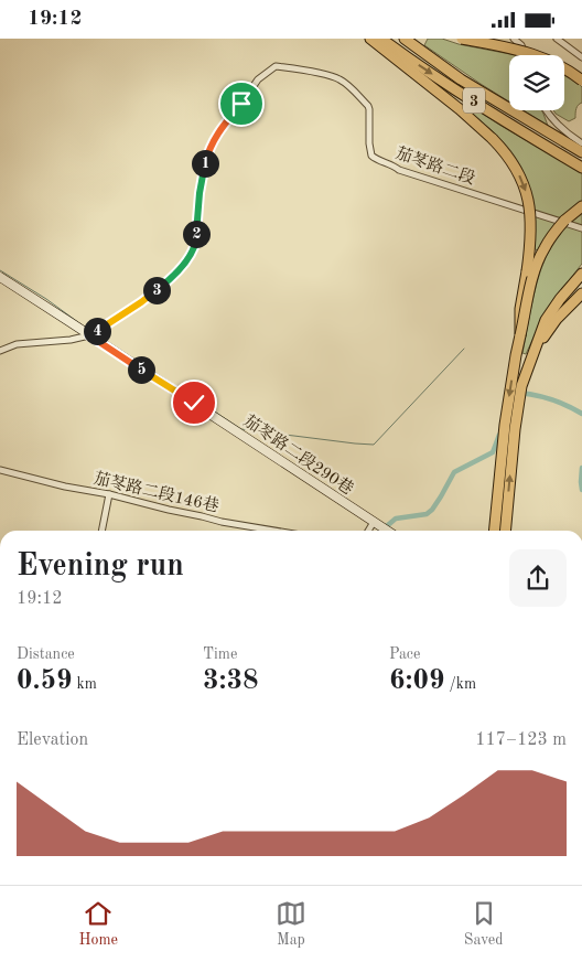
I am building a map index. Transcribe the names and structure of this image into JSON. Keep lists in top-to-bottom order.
{
  "streets": {
    "highway": ["3"],
    "street": ["茄苳路二段", "茄苳路二段290巷", "茄苳路二段146巷"]
  },
  "crossings": [
    ["茄苳路二段", "茄苳路二段290巷"]
  ],
  "page": {
    "status": "19:12",
    "pins": [
      "1",
      "2",
      "3",
      "4",
      "5"
    ],
    "heading": ["Evening run", "19:12"],
    "stats": [
      ["Distance", "0.59 km"],
      ["Time", "3:38"],
      ["Pace", "6:09 /km"]
    ],
    "chart": ["Elevation", "117–123 m"],
    "tabs": ["Home", "Map", "Saved"]
  }
}
